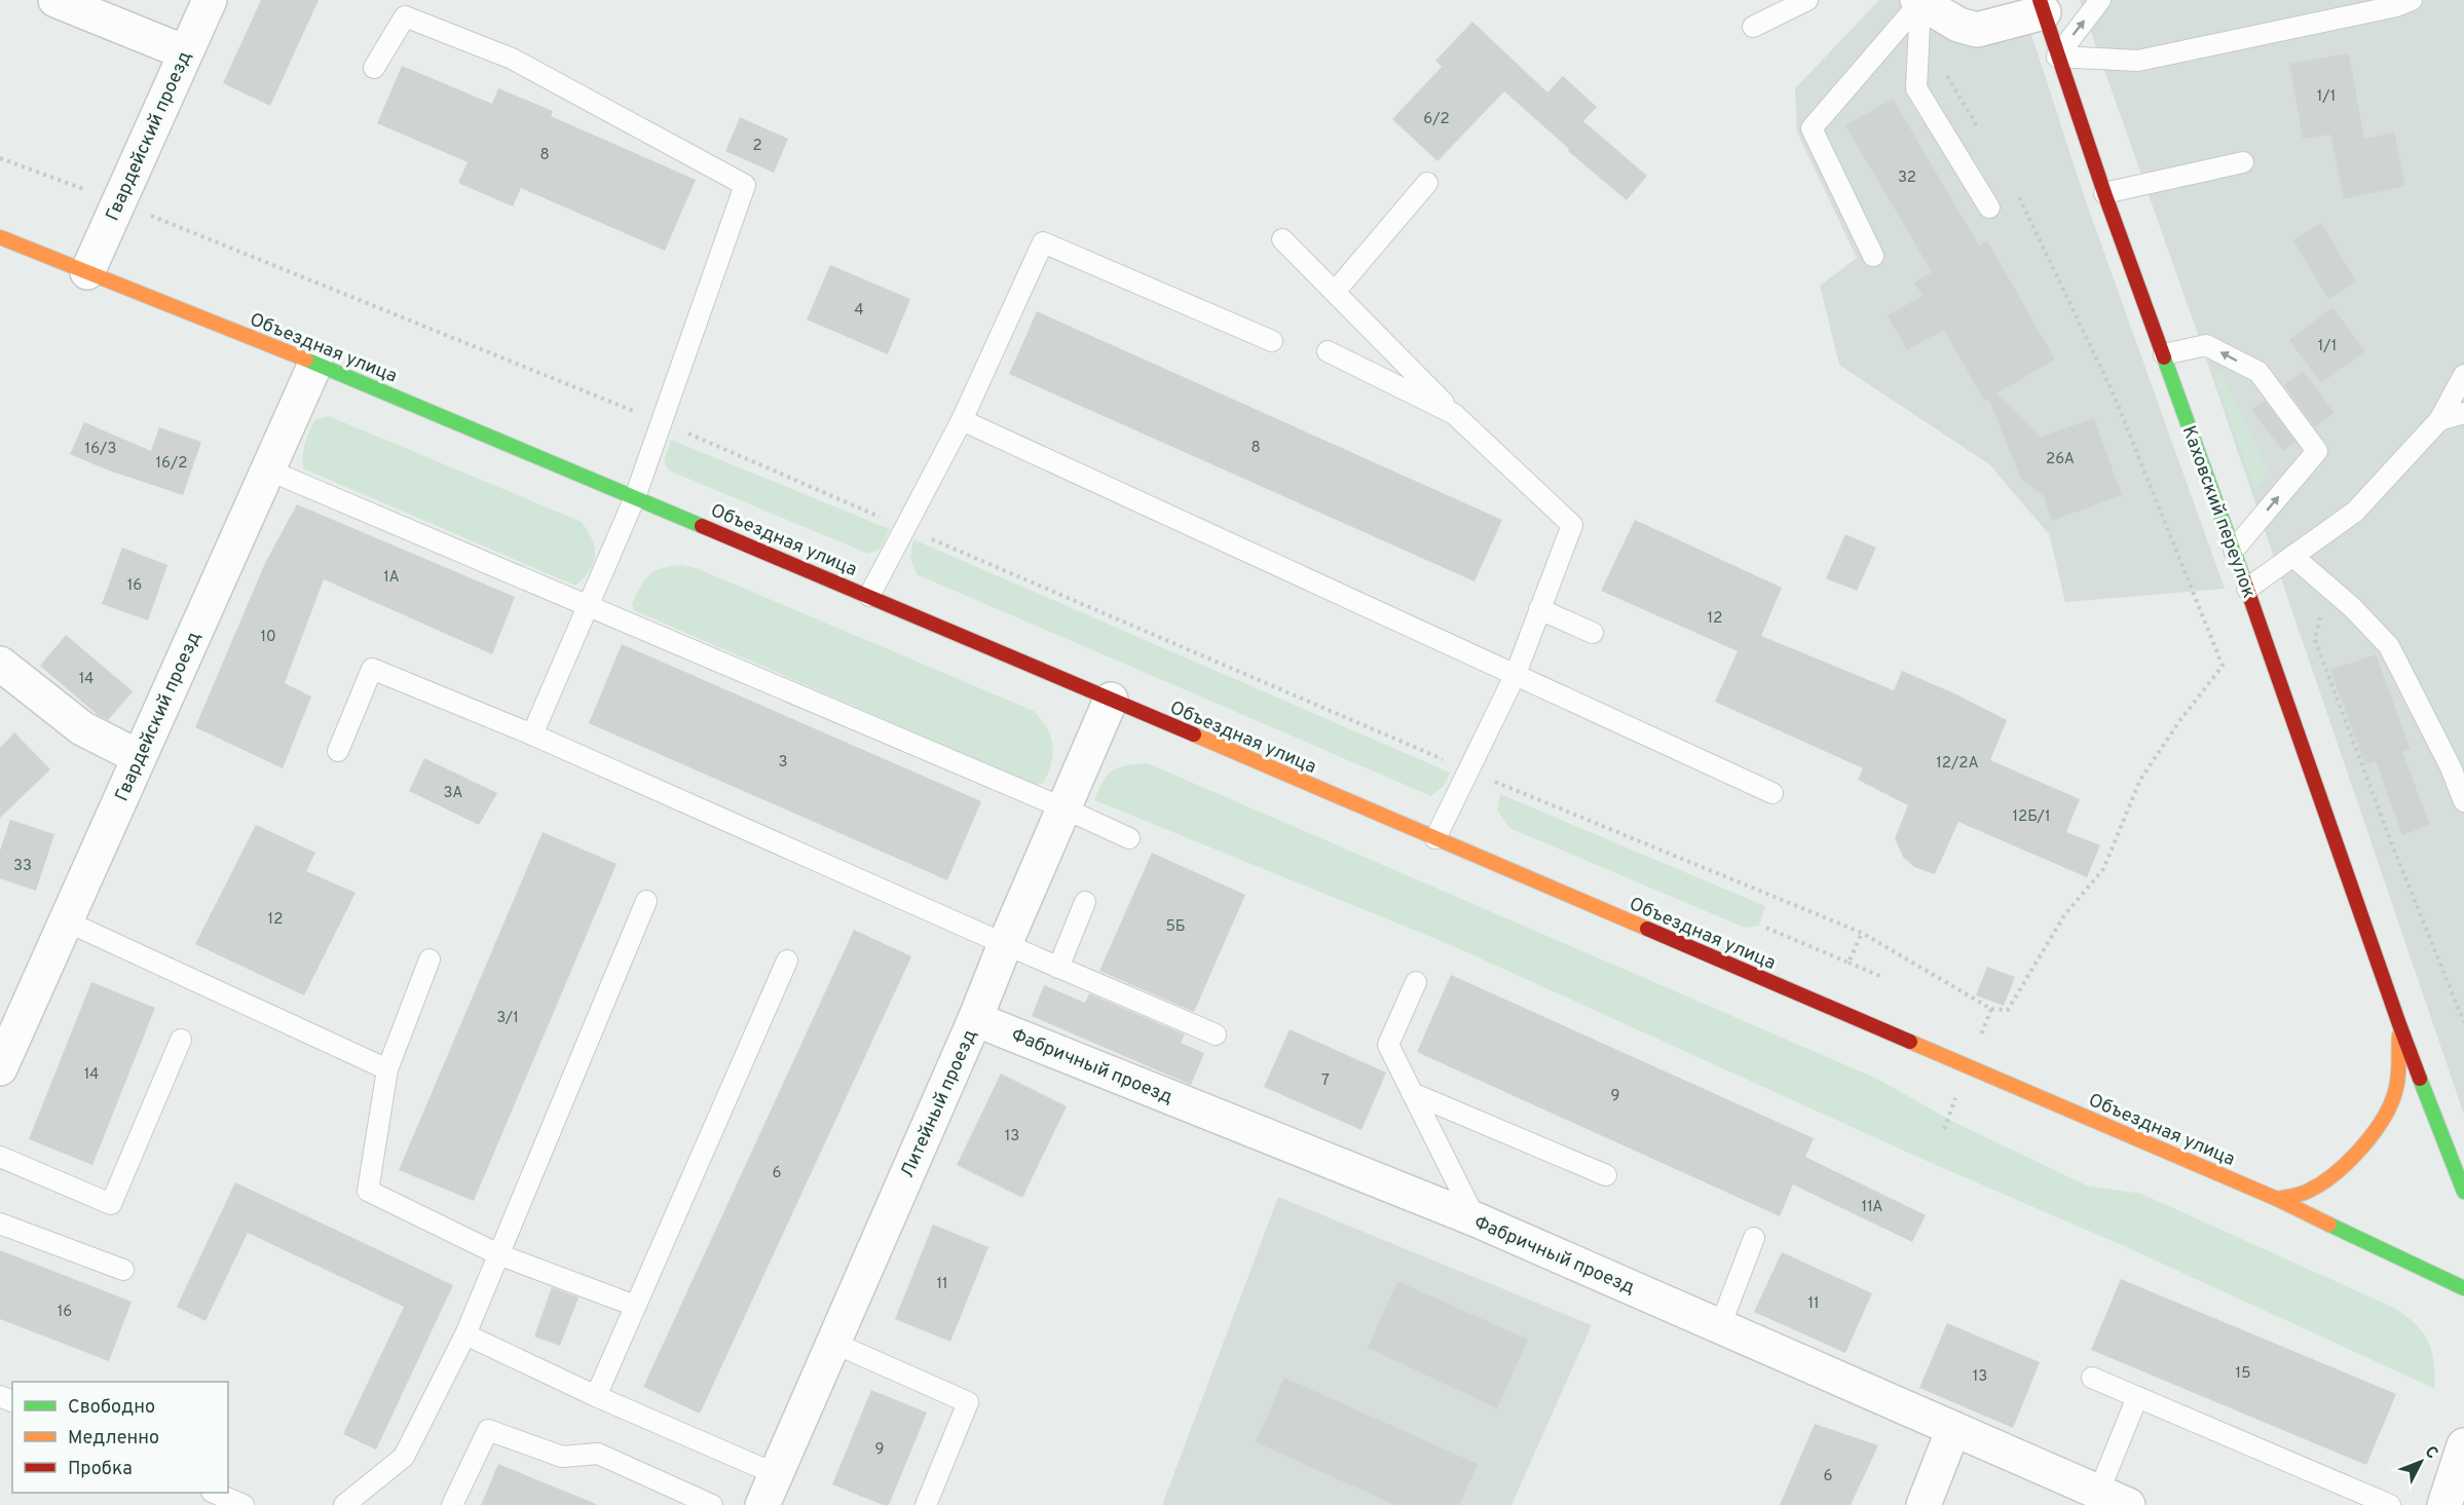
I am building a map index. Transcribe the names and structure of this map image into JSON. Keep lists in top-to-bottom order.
{
  "streets": {
    "main road": ["Объездная улица", "Каховский переулок"],
    "street": ["Гвардейский проезд", "Фабричный проезд", "Литейный проезд"]
  },
  "crossings": [
    ["Гвардейский проезд", "Объездная улица"],
    ["Объездная улица", "Литейный проезд"],
    ["Фабричный проезд", "Литейный проезд"]
  ],
  "house_numbers": [
    "1/1",
    "6/2",
    "2",
    "8",
    "32",
    "4",
    "1/1",
    "8",
    "16/3",
    "26А",
    "16/2",
    "1А",
    "16",
    "12",
    "10",
    "14",
    "3",
    "12/2А",
    "3А",
    "12Б/1",
    "33",
    "12",
    "5Б",
    "3/1",
    "14",
    "7",
    "9",
    "13",
    "6",
    "11А",
    "11",
    "11",
    "16",
    "15",
    "13",
    "9",
    "6"
  ],
  "legend": ["Свободно", "Медленно", "Пробка"],
  "north": "top right"
}
